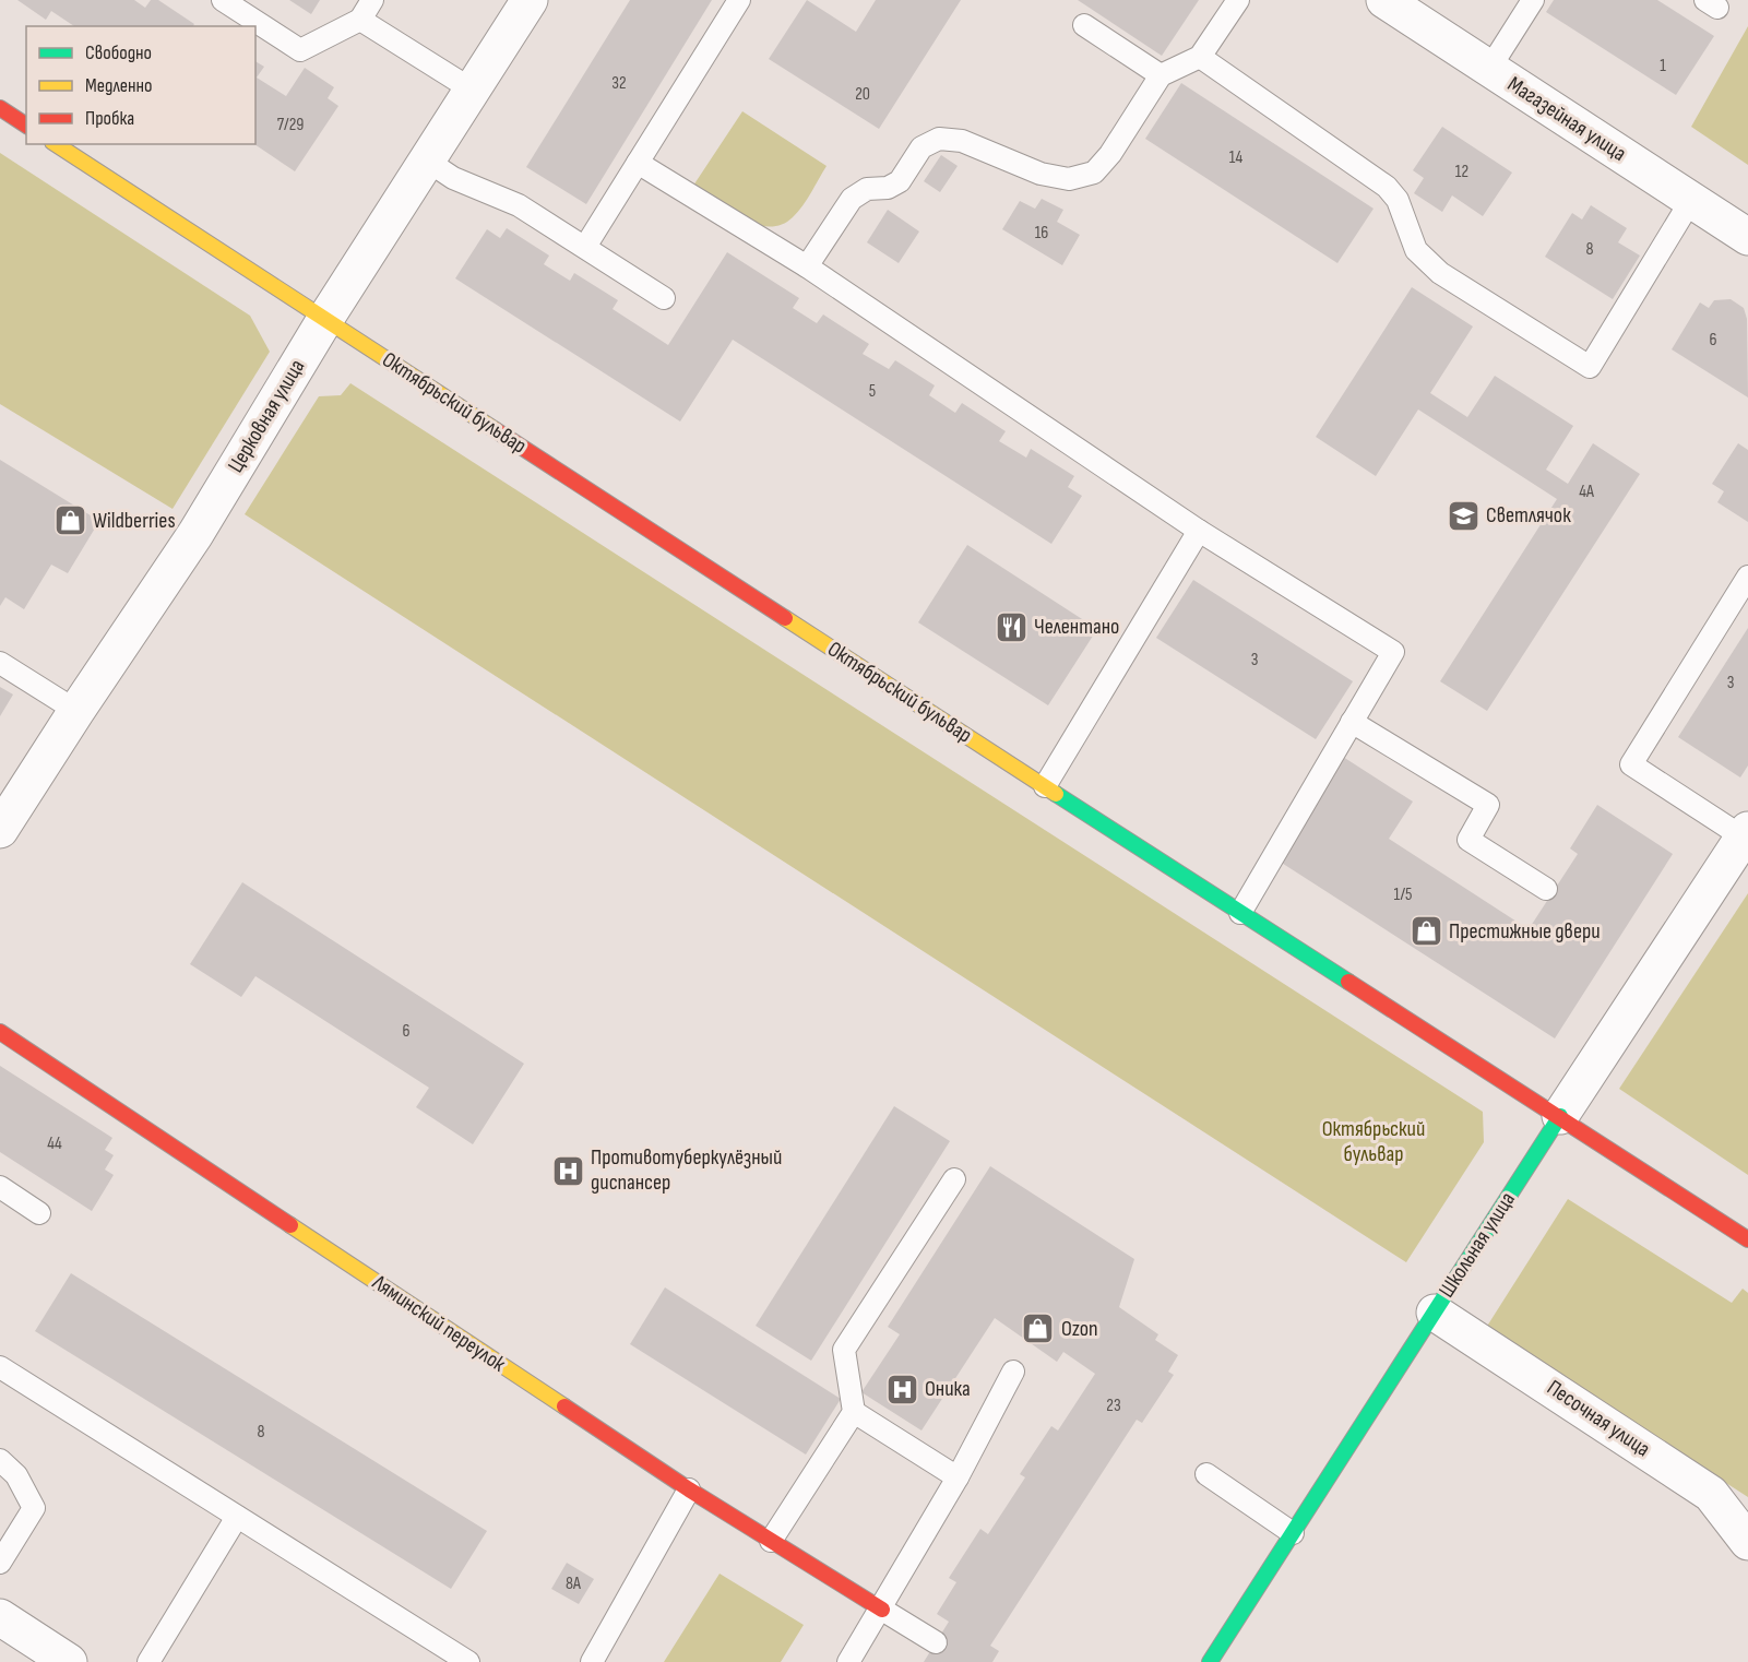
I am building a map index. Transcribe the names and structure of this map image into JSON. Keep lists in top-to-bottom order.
{
  "streets": {
    "main road": ["Октябрьский бульвар", "Школьная улица", "Ляминский переулок"],
    "street": ["Магазейная улица", "Церковная улица", "Песочная улица"]
  },
  "crossings": [
    ["Октябрьский бульвар", "Церковная улица"],
    ["Октябрьский бульвар", "Школьная улица"],
    ["Школьная улица", "Песочная улица"]
  ],
  "parks": ["Октябрьский бульвар"],
  "places": {
    "school or university": ["Светлячок"],
    "shop": ["Wildberries", "Престижные двери", "Ozon"],
    "restaurant": ["Челентано"],
    "hospital": ["Противотуберкулёзный диспансер", "Оника"]
  },
  "house_numbers": [
    "1",
    "32",
    "20",
    "7/29",
    "14",
    "12",
    "16",
    "8",
    "6",
    "5",
    "4А",
    "3",
    "3",
    "1/5",
    "6",
    "44",
    "23",
    "8",
    "8А"
  ],
  "legend": ["Свободно", "Медленно", "Пробка"]
}
